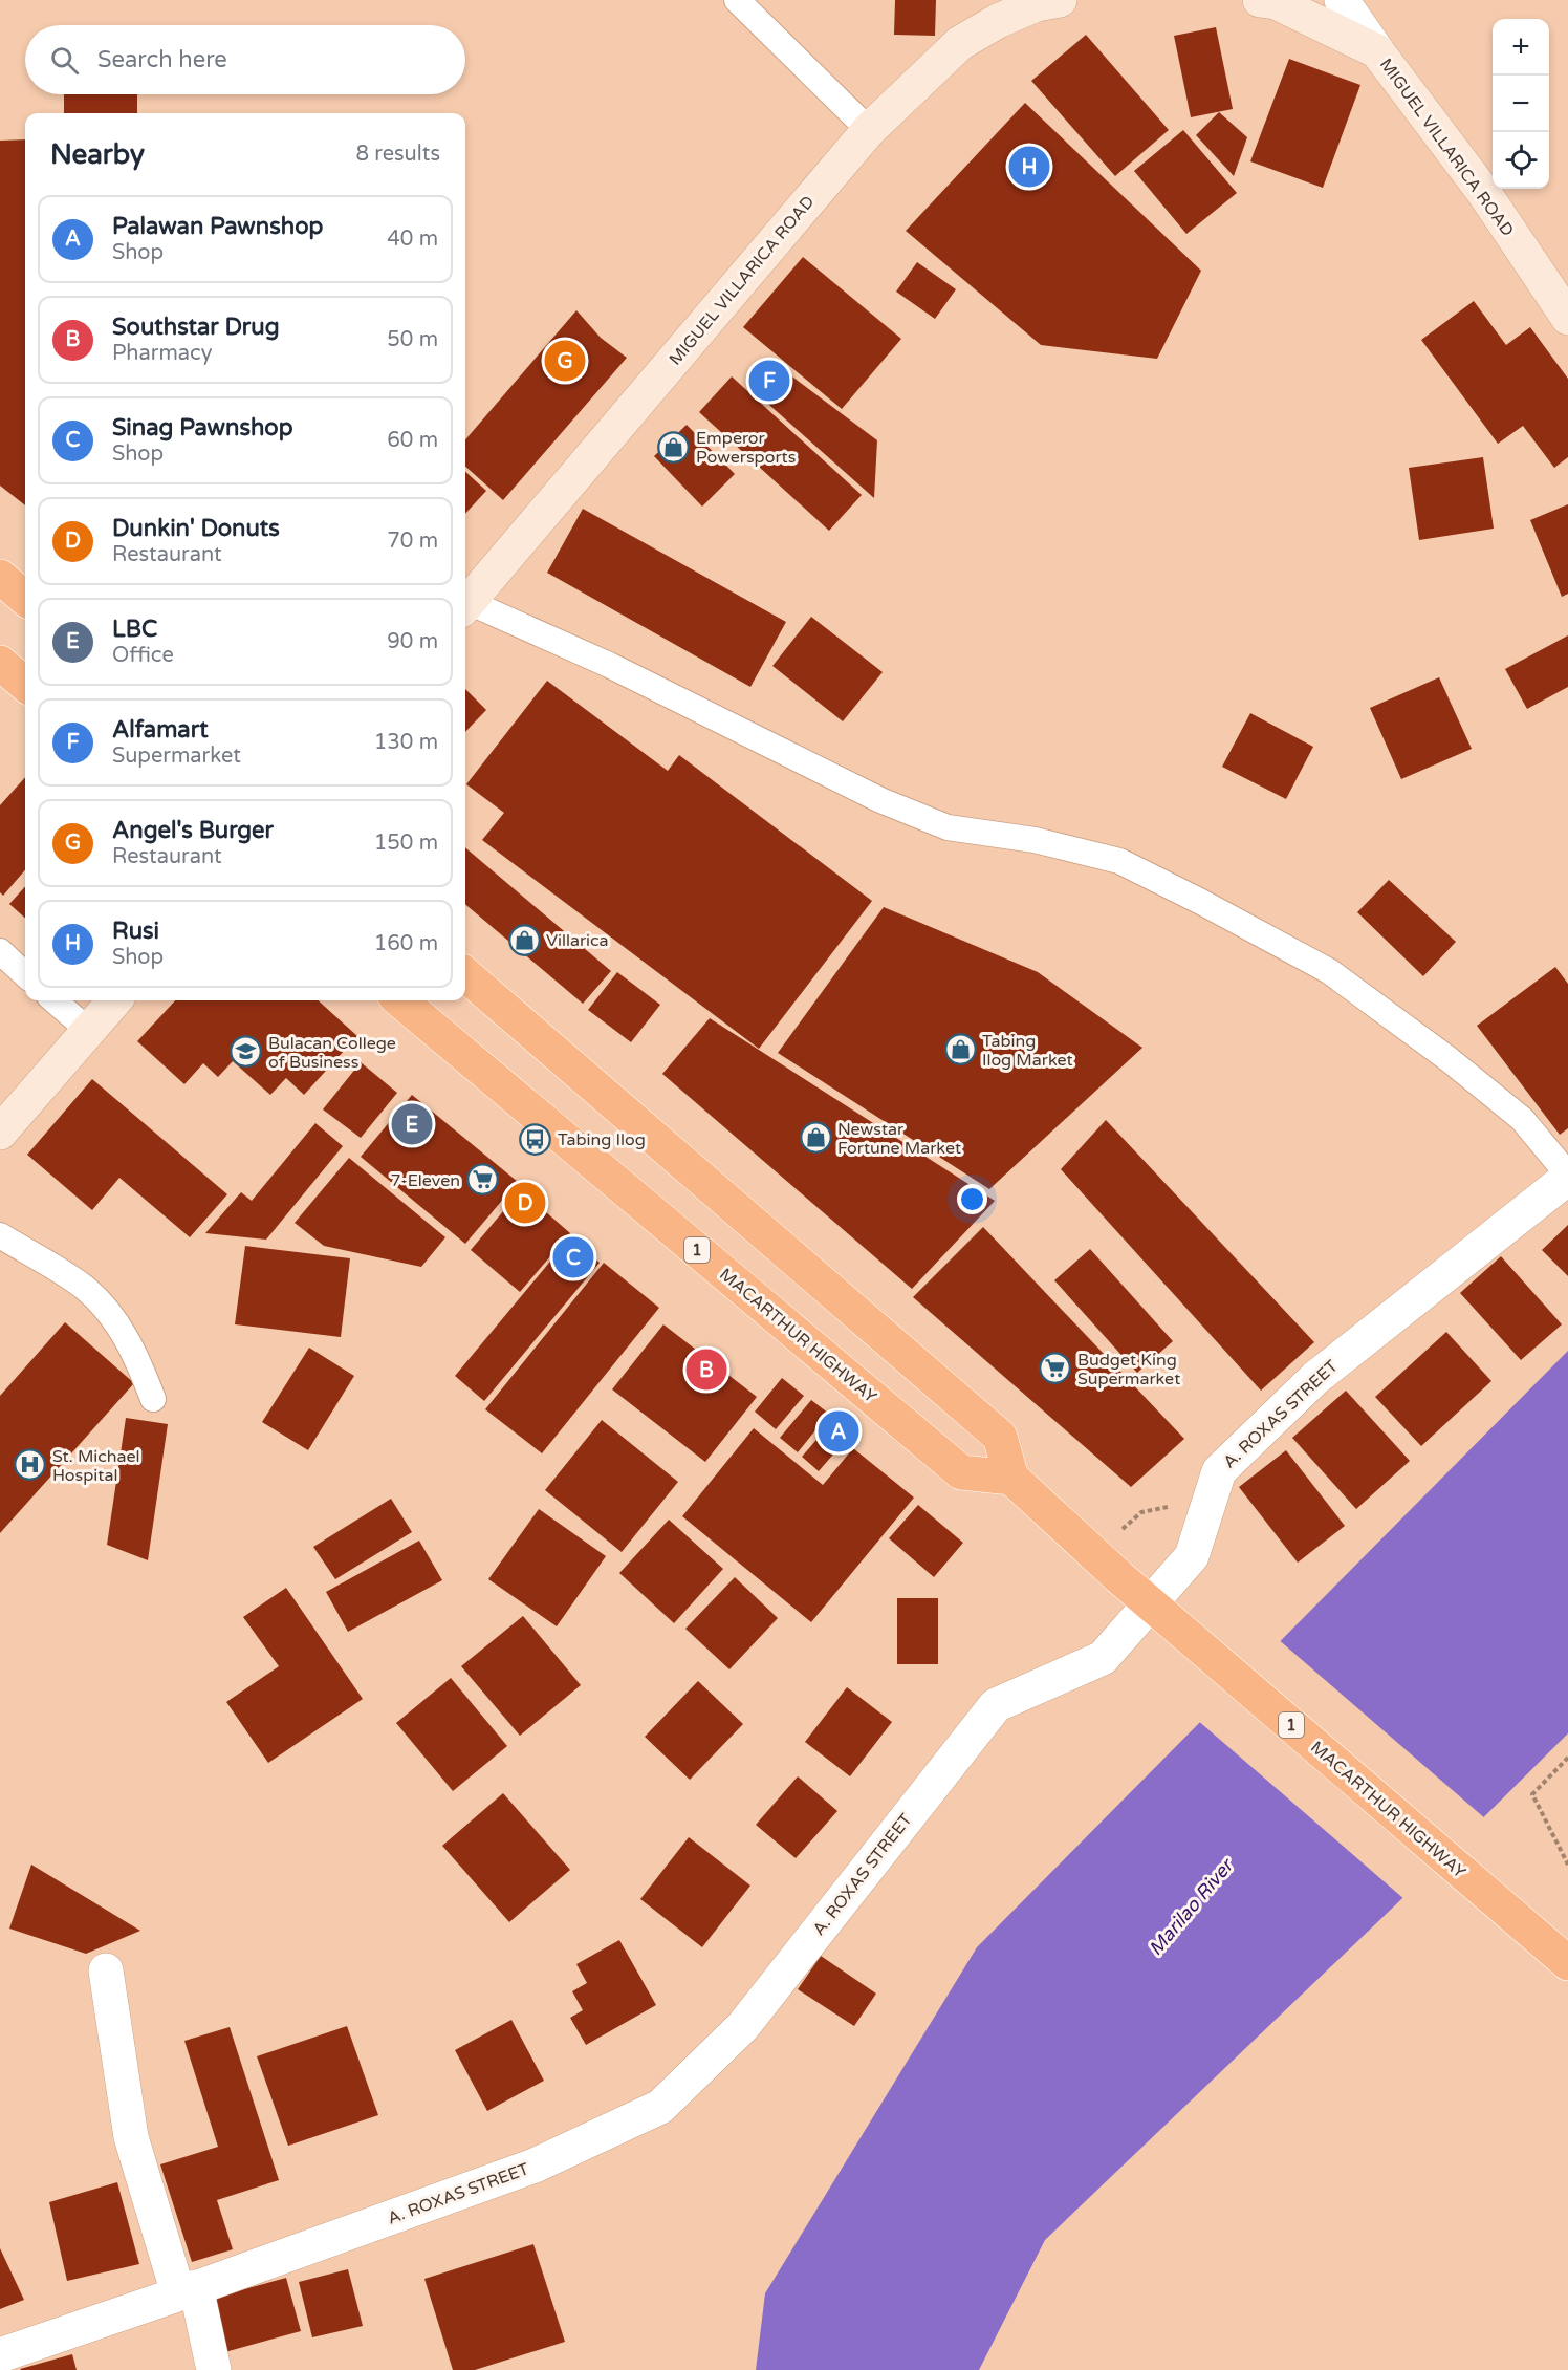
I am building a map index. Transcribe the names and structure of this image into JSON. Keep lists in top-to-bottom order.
{
  "streets": {
    "highway": ["1", "MACARTHUR HIGHWAY"],
    "main road": ["MIGUEL VILLARICA ROAD"],
    "street": ["A. ROXAS STREET"]
  },
  "water": ["Marilao River"],
  "places": {
    "shop": [
      "Emperor Powersports",
      "Villarica",
      "Tabing Ilog Market",
      "Newstar Fortune Market"
    ],
    "school or university": ["Bulacan College of Business"],
    "bus stop": ["Tabing Ilog"],
    "supermarket": ["7-Eleven", "Budget King Supermarket"],
    "hospital": ["St. Michael Hospital"]
  },
  "page": {
    "map_buttons": ["+", "−"],
    "search": "Search here",
    "heading": ["Nearby", "8 results"],
    "pins": [
      "H",
      "G",
      "F",
      "E",
      "D",
      "C",
      "B",
      "A"
    ],
    "list": [
      {
        "mark": "A",
        "name": "Palawan Pawnshop",
        "note": "Shop",
        "value": "40 m"
      },
      {
        "mark": "B",
        "name": "Southstar Drug",
        "note": "Pharmacy",
        "value": "50 m"
      },
      {
        "mark": "C",
        "name": "Sinag Pawnshop",
        "note": "Shop",
        "value": "60 m"
      },
      {
        "mark": "D",
        "name": "Dunkin' Donuts",
        "note": "Restaurant",
        "value": "70 m"
      },
      {
        "mark": "E",
        "name": "LBC",
        "note": "Office",
        "value": "90 m"
      },
      {
        "mark": "F",
        "name": "Alfamart",
        "note": "Supermarket",
        "value": "130 m"
      },
      {
        "mark": "G",
        "name": "Angel's Burger",
        "note": "Restaurant",
        "value": "150 m"
      },
      {
        "mark": "H",
        "name": "Rusi",
        "note": "Shop",
        "value": "160 m"
      }
    ]
  }
}
